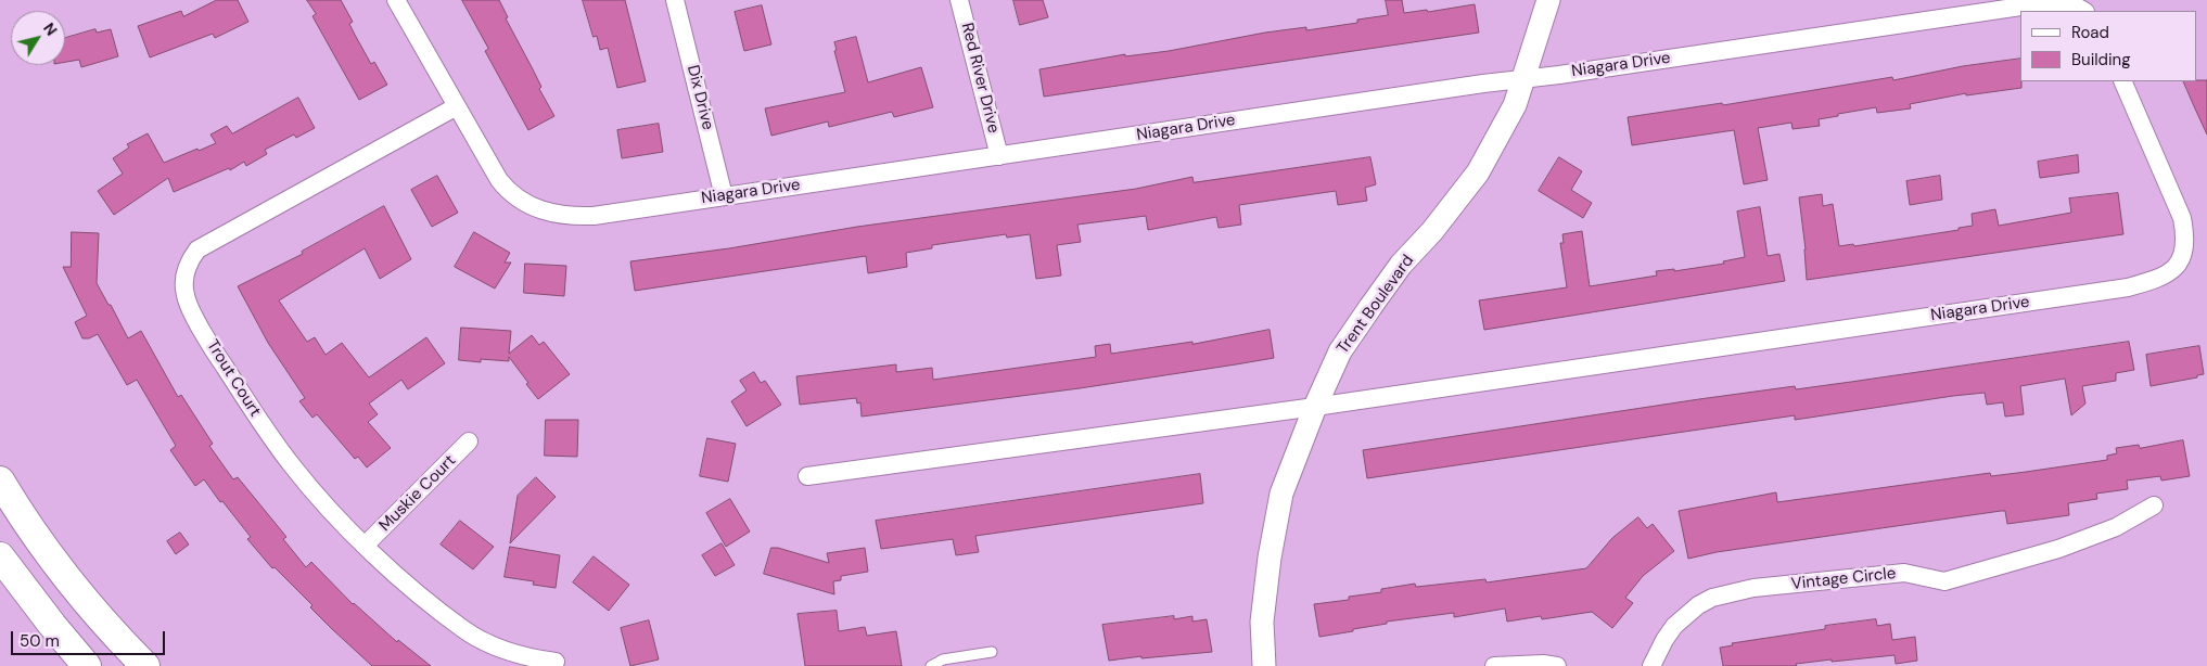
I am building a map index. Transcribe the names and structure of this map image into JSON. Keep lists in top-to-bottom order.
{
  "streets": {
    "street": [
      "Niagara Drive",
      "Red River Drive",
      "Dix Drive",
      "Trent Boulevard",
      "Trout Court",
      "Muskie Court",
      "Vintage Circle"
    ]
  },
  "crossings": [
    ["Niagara Drive", "Red River Drive"],
    ["Niagara Drive", "Dix Drive"],
    ["Niagara Drive", "Trent Boulevard"],
    ["Niagara Drive", "Trout Court"],
    ["Trout Court", "Muskie Court"]
  ],
  "legend": ["Road", "Building"],
  "scale_bar": "50 m",
  "north": "top right"
}
